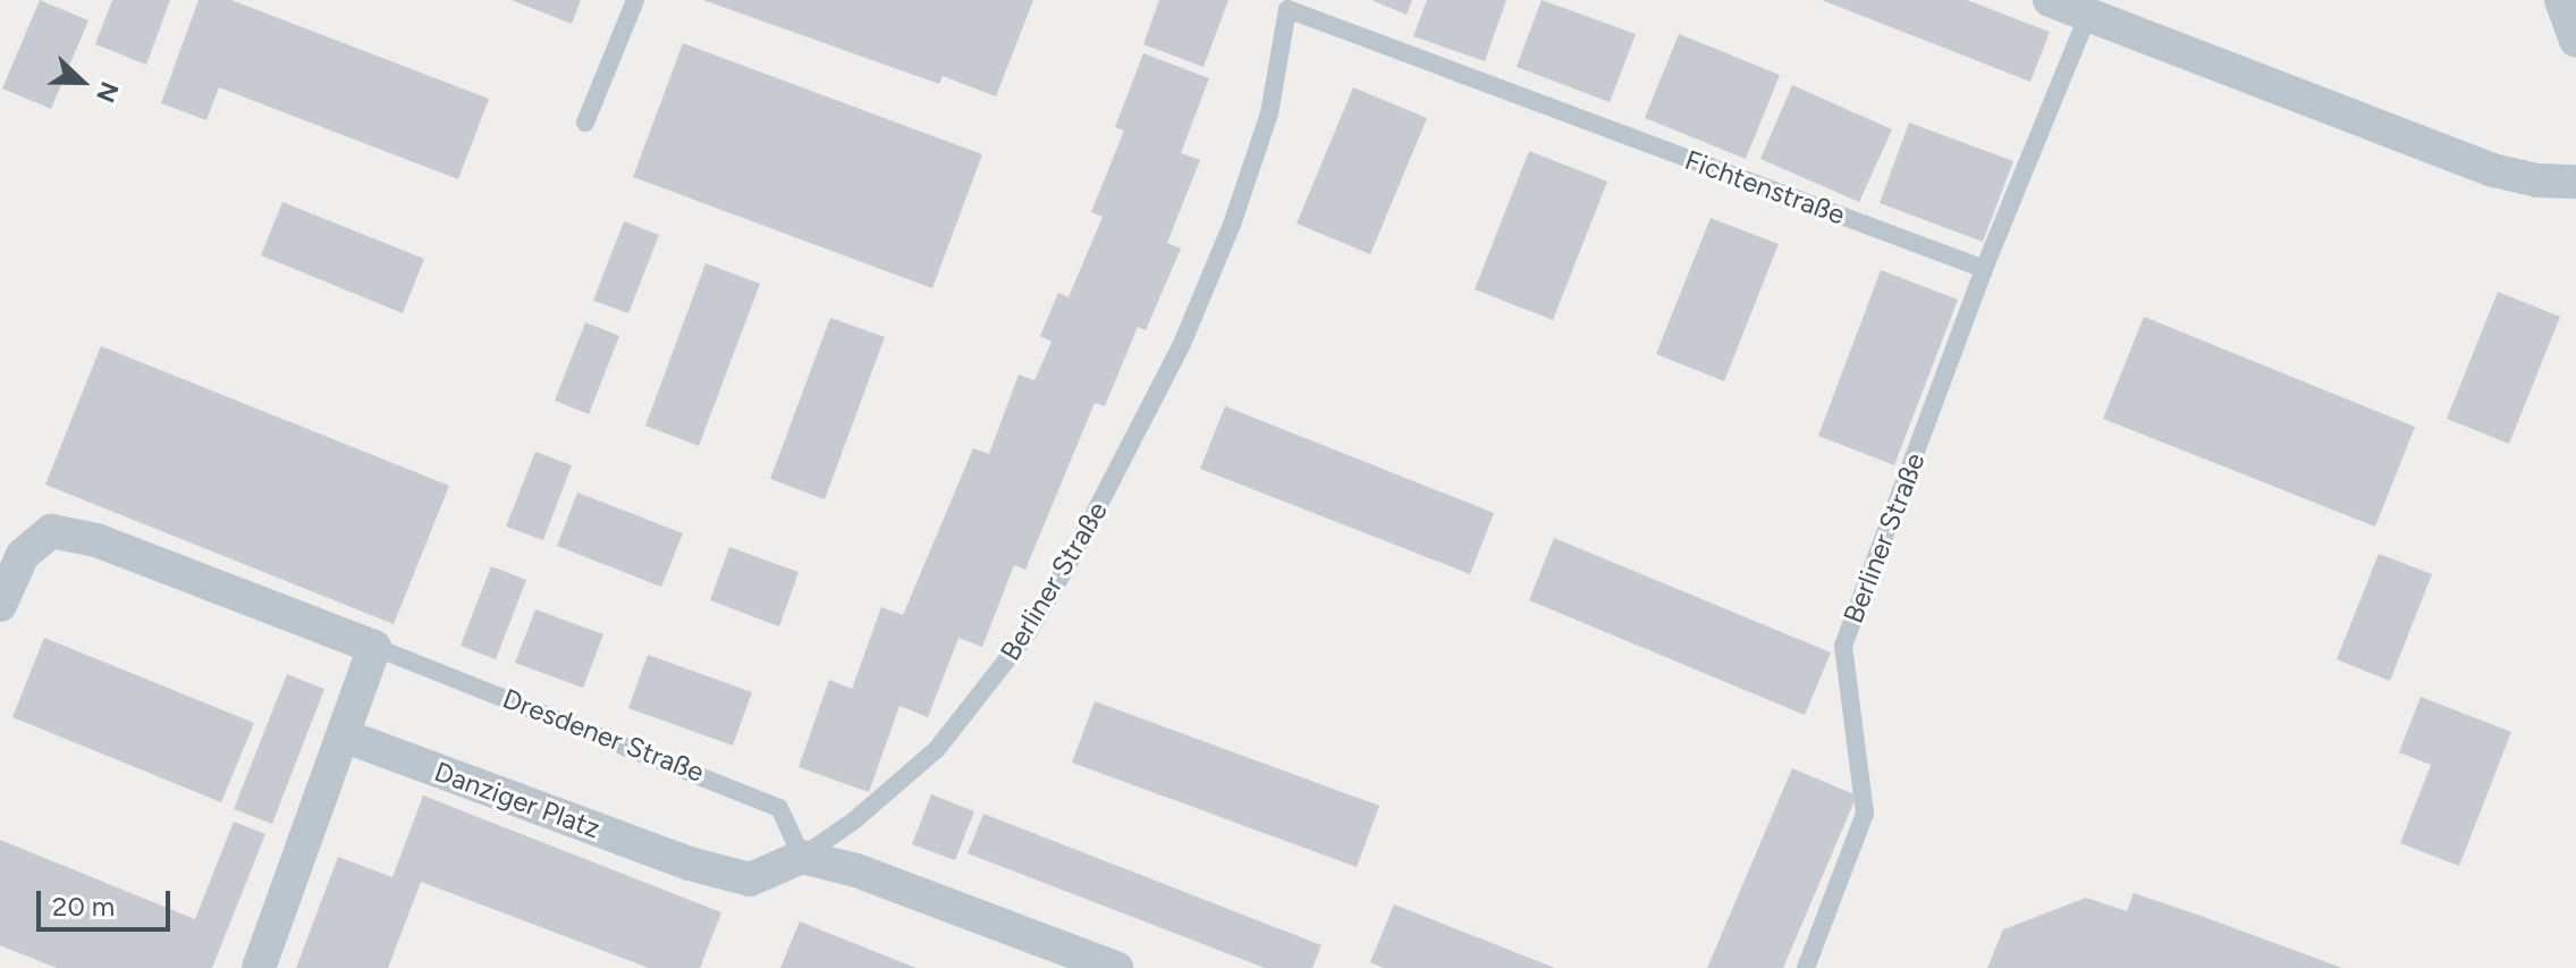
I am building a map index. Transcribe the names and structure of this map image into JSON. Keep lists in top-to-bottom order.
{
  "streets": {
    "street": ["Berliner Straße", "Dresdener Straße", "Danziger Platz"],
    "lane": ["Fichtenstraße"]
  },
  "crossings": [
    ["Fichtenstraße", "Berliner Straße"],
    ["Berliner Straße", "Dresdener Straße"],
    ["Berliner Straße", "Danziger Platz"]
  ],
  "scale_bar": "20 m",
  "north": "right"
}
